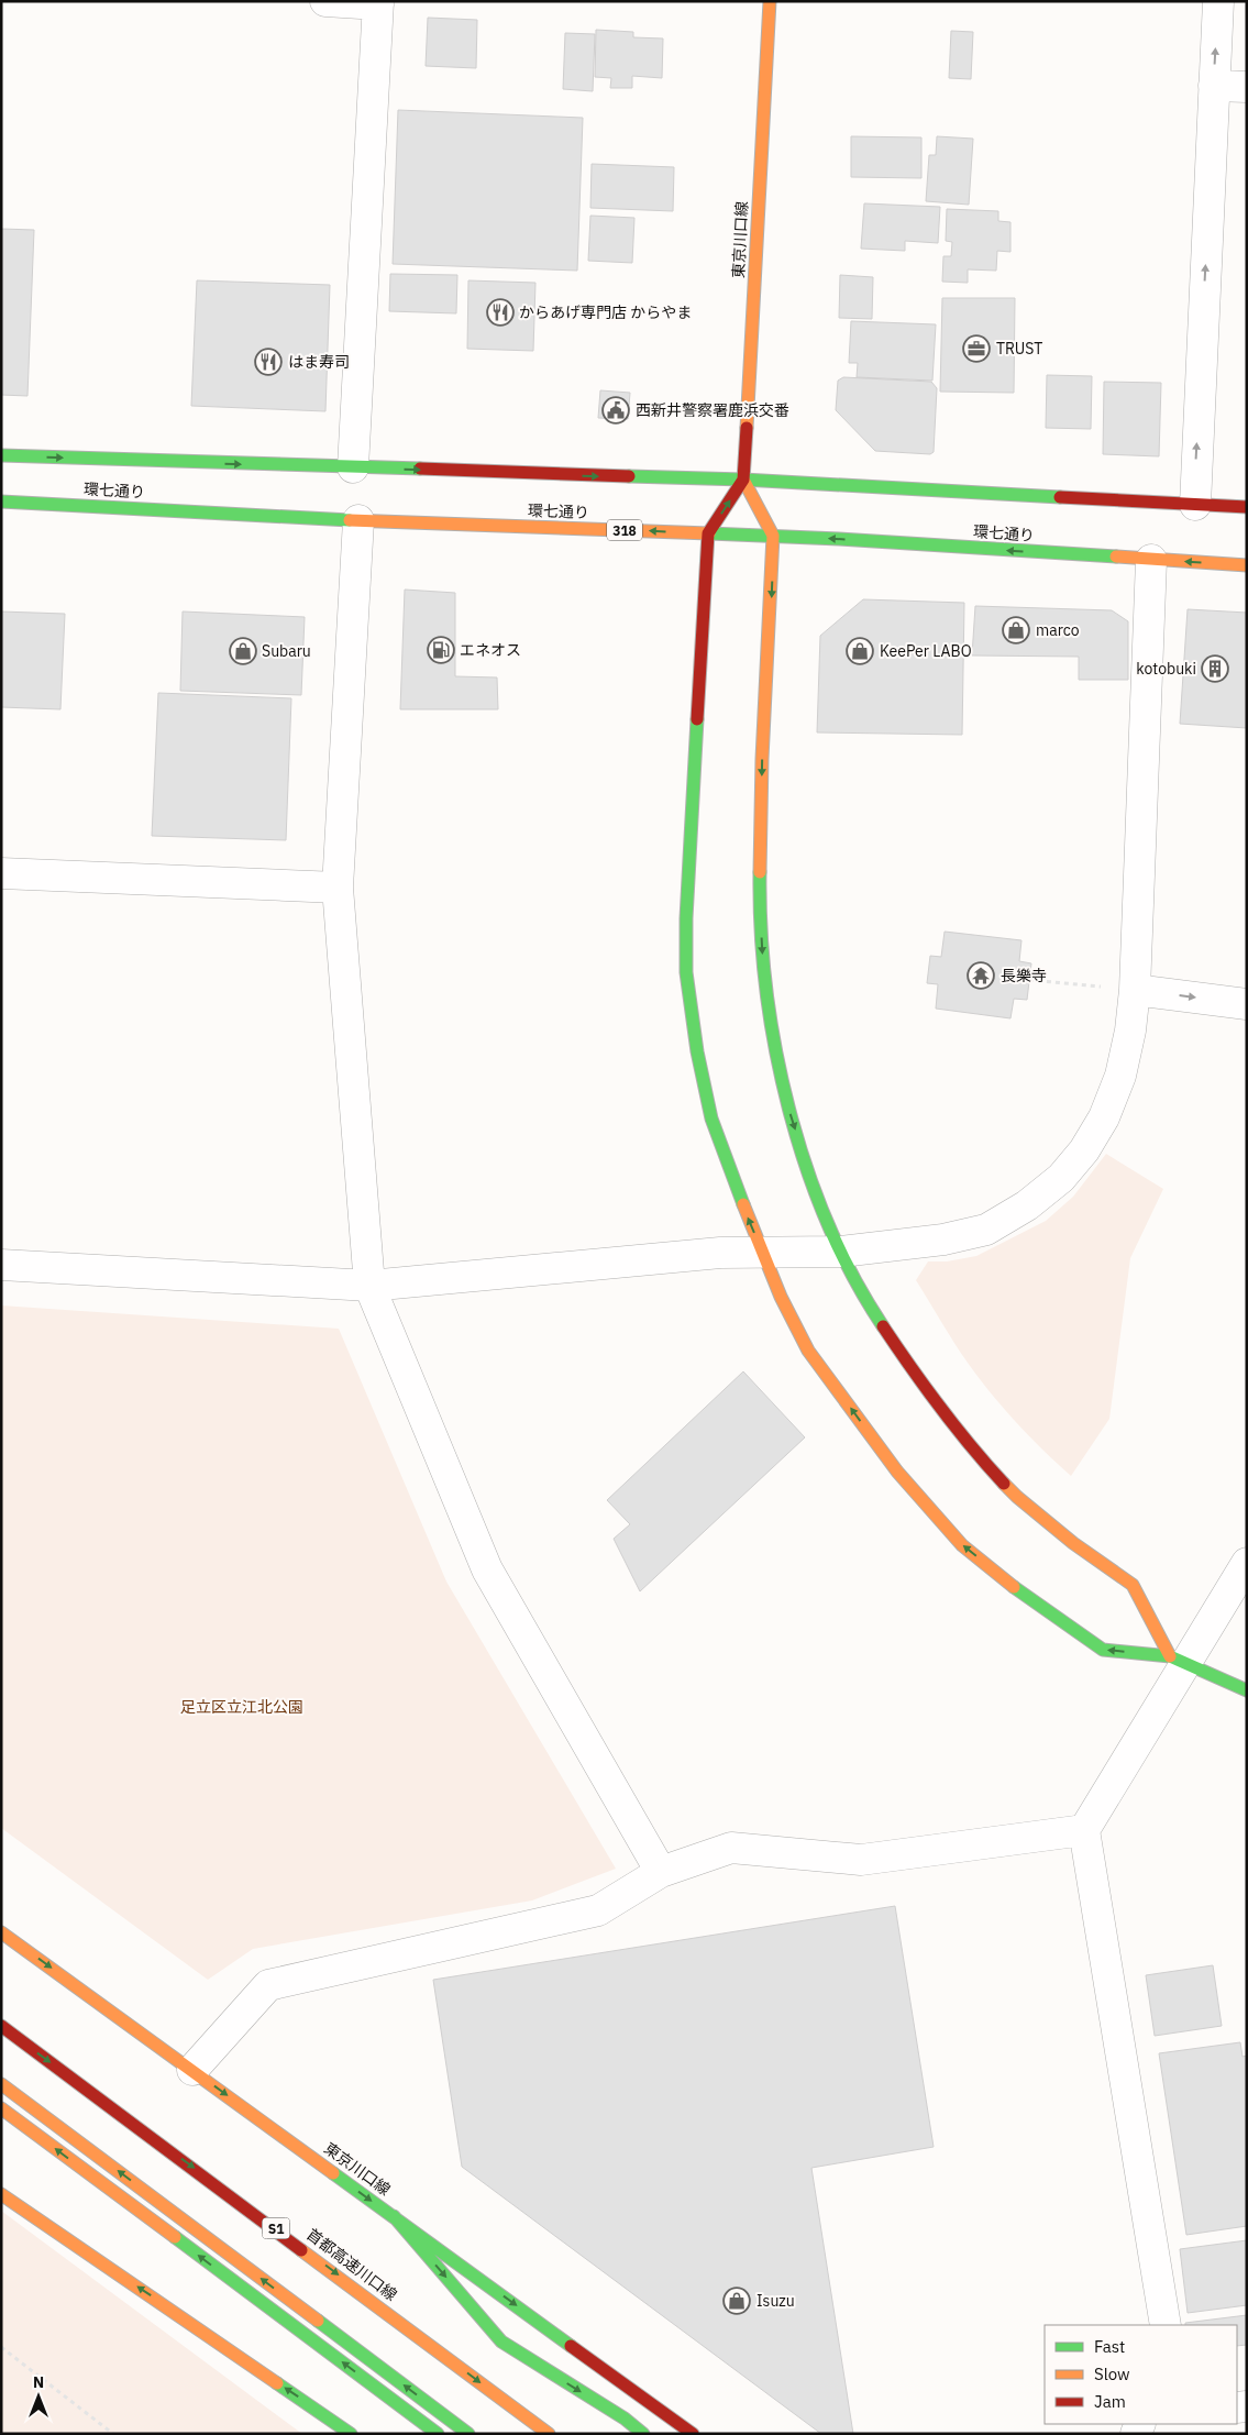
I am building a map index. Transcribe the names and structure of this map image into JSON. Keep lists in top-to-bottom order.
{
  "streets": {
    "main road": [
      "東京川口線",
      "環七通り",
      "318",
      "S1",
      "首都高速川口線"
    ]
  },
  "crossings": [
    ["東京川口線", "環七通り"]
  ],
  "parks": ["足立区立江北公園"],
  "places": {
    "restaurant": ["からあげ専門店 からやま", "はま寿司"],
    "office": ["TRUST"],
    "public building": ["西新井警察署鹿浜交番"],
    "shop": [
      "marco",
      "Subaru",
      "KeePer LABO",
      "Isuzu"
    ],
    "fuel station": ["エネオス"],
    "building": ["kotobuki"],
    "temple": ["長樂寺"]
  },
  "legend": ["Fast", "Slow", "Jam"],
  "north": "top"
}
